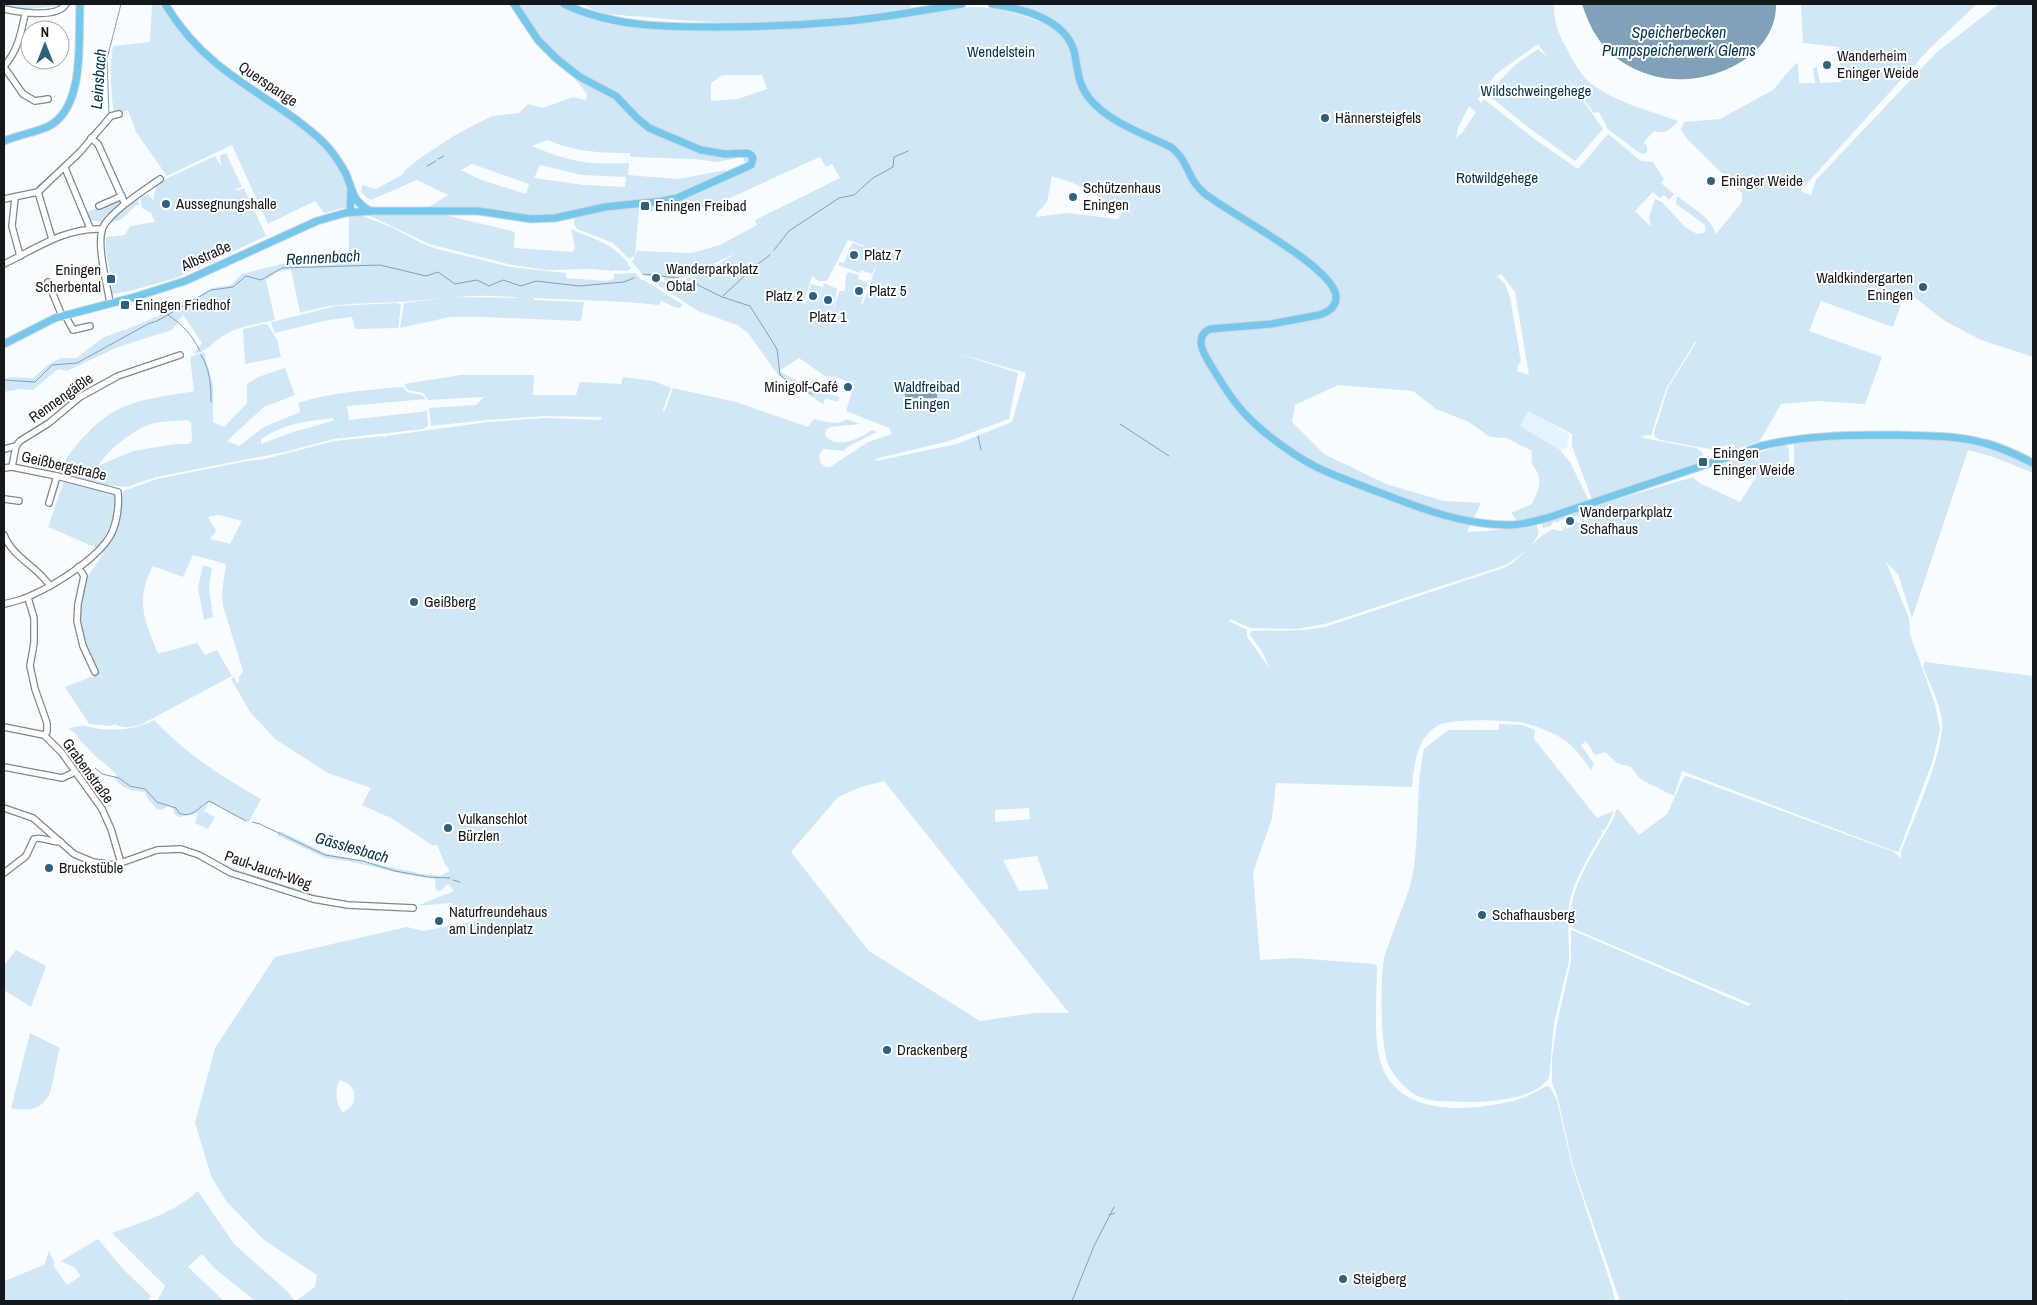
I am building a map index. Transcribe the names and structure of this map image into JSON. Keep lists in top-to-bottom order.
{
  "streets": {
    "main road": ["Querspange", "Albstraße"],
    "street": [
      "Rennengäßle",
      "Geißbergstraße",
      "Grabenstraße",
      "Paul-Jauch-Weg"
    ]
  },
  "crossings": [
    ["Grabenstraße", "Paul-Jauch-Weg"]
  ],
  "water": [
    "Speicherbecken Pumpspeicherwerk Glems",
    "Leinsbach",
    "Rennenbach",
    "Gässlesbach"
  ],
  "parks": [
    "Wendelstein",
    "Wildschweingehege",
    "Rotwildgehege",
    "Waldfreibad Eningen"
  ],
  "places": {
    "other": [
      "Wanderheim Eninger Weide",
      "Hännersteigfels",
      "Eninger Weide",
      "Schützenhaus Eningen",
      "Aussegnungshalle",
      "Platz 7",
      "Wanderparkplatz Obtal",
      "Waldkindergarten Eningen",
      "Platz 5",
      "Platz 2",
      "Platz 1",
      "Minigolf-Café",
      "Wanderparkplatz Schafhaus",
      "Geißberg",
      "Vulkanschlot Bürzlen",
      "Bruckstüble",
      "Schafhausberg",
      "Naturfreundehaus am Lindenplatz",
      "Drackenberg",
      "Steigberg"
    ],
    "transit": [
      "Eningen Freibad",
      "Eningen Scherbental",
      "Eningen Friedhof",
      "Eningen Eninger Weide"
    ]
  },
  "north": "top"
}
